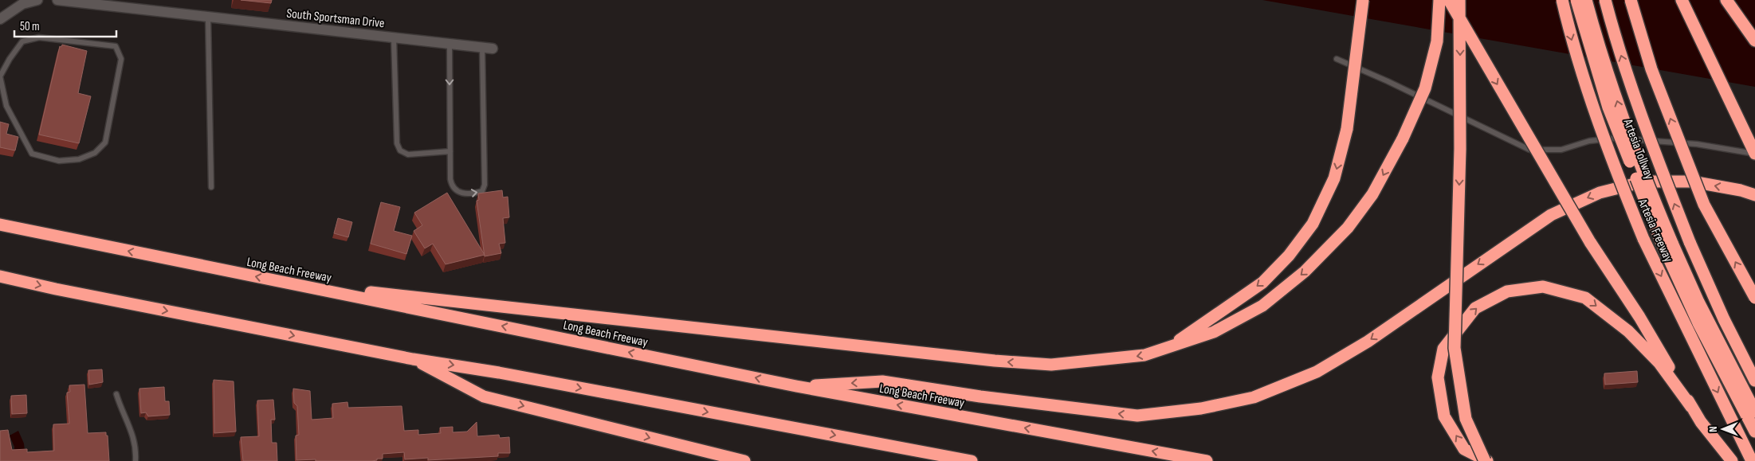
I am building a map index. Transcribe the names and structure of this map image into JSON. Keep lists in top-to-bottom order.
{
  "streets": {
    "highway": ["Artesia Tollway", "Artesia Freeway", "Long Beach Freeway"],
    "street": ["South Sportsman Drive"]
  },
  "scale_bar": "50 m",
  "north": "left"
}
